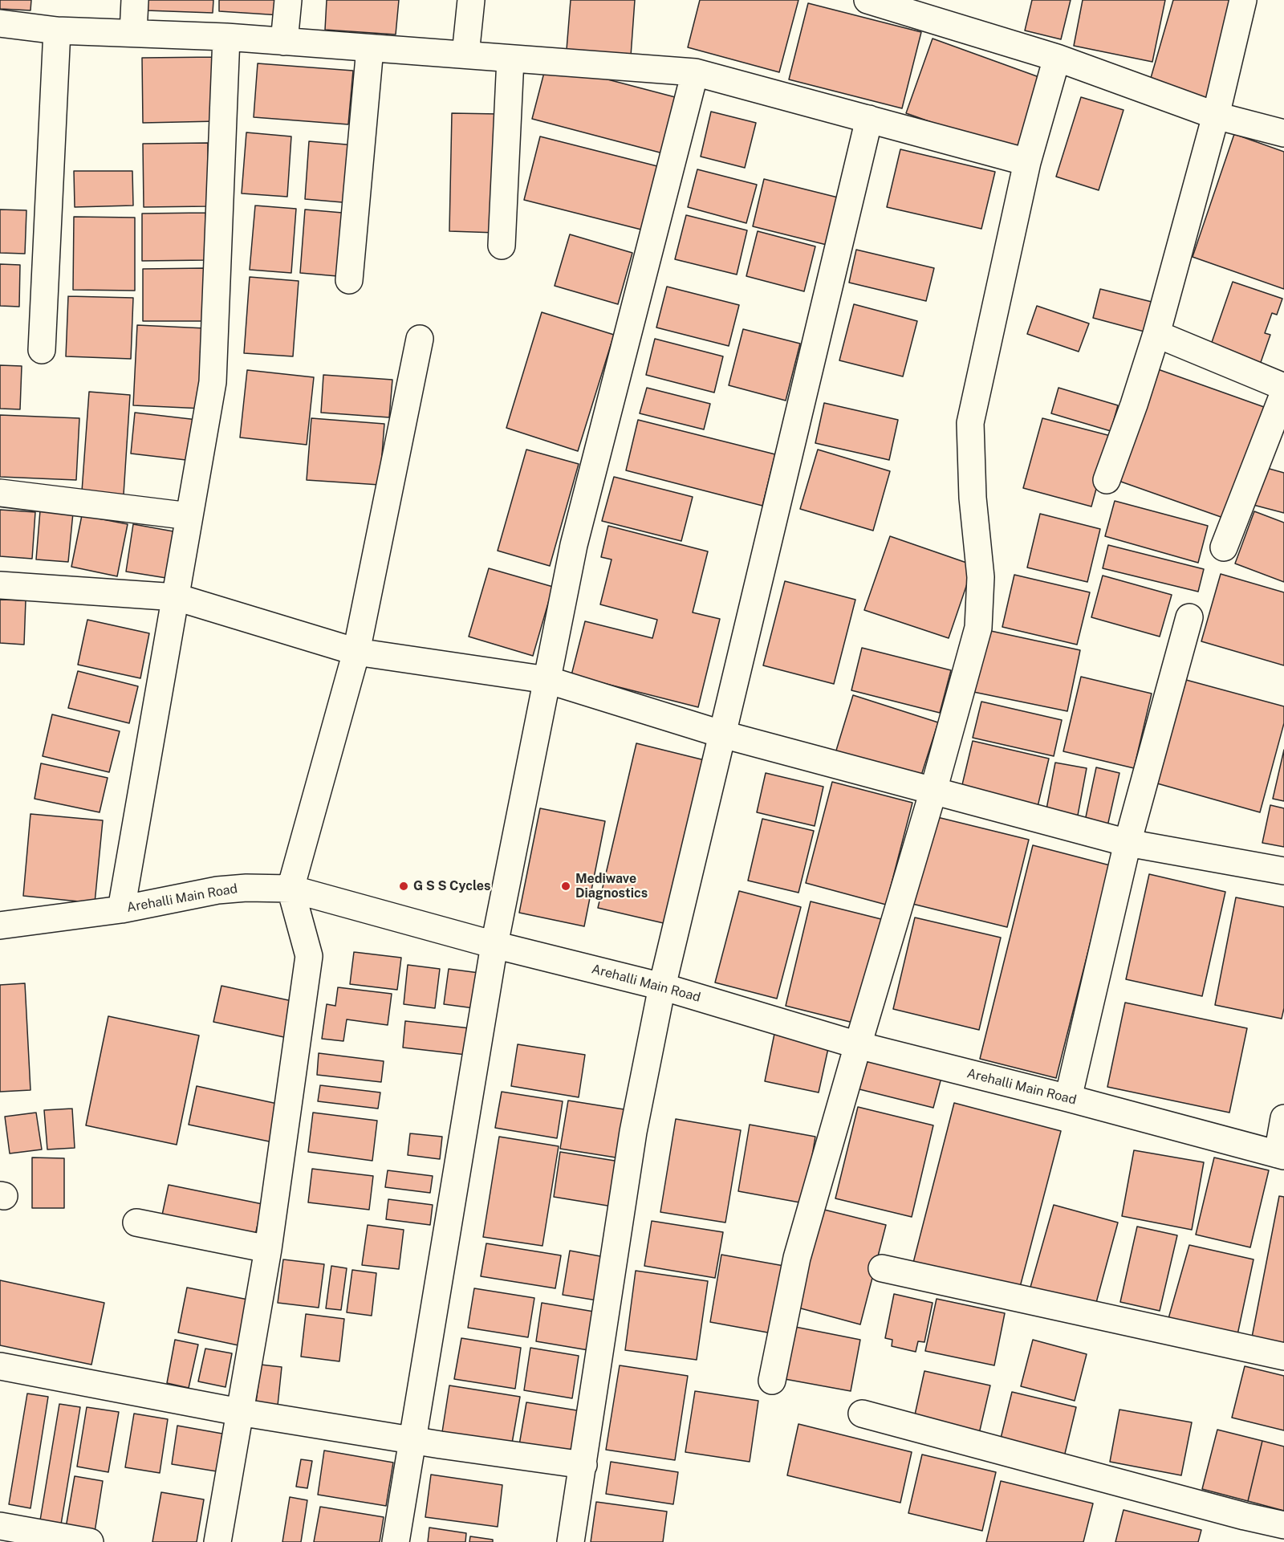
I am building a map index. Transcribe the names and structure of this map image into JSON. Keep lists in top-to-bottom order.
{
  "streets": {
    "street": ["Arehalli Main Road"]
  },
  "places": ["G S S Cycles", "Mediwave Diagnostics"]
}
